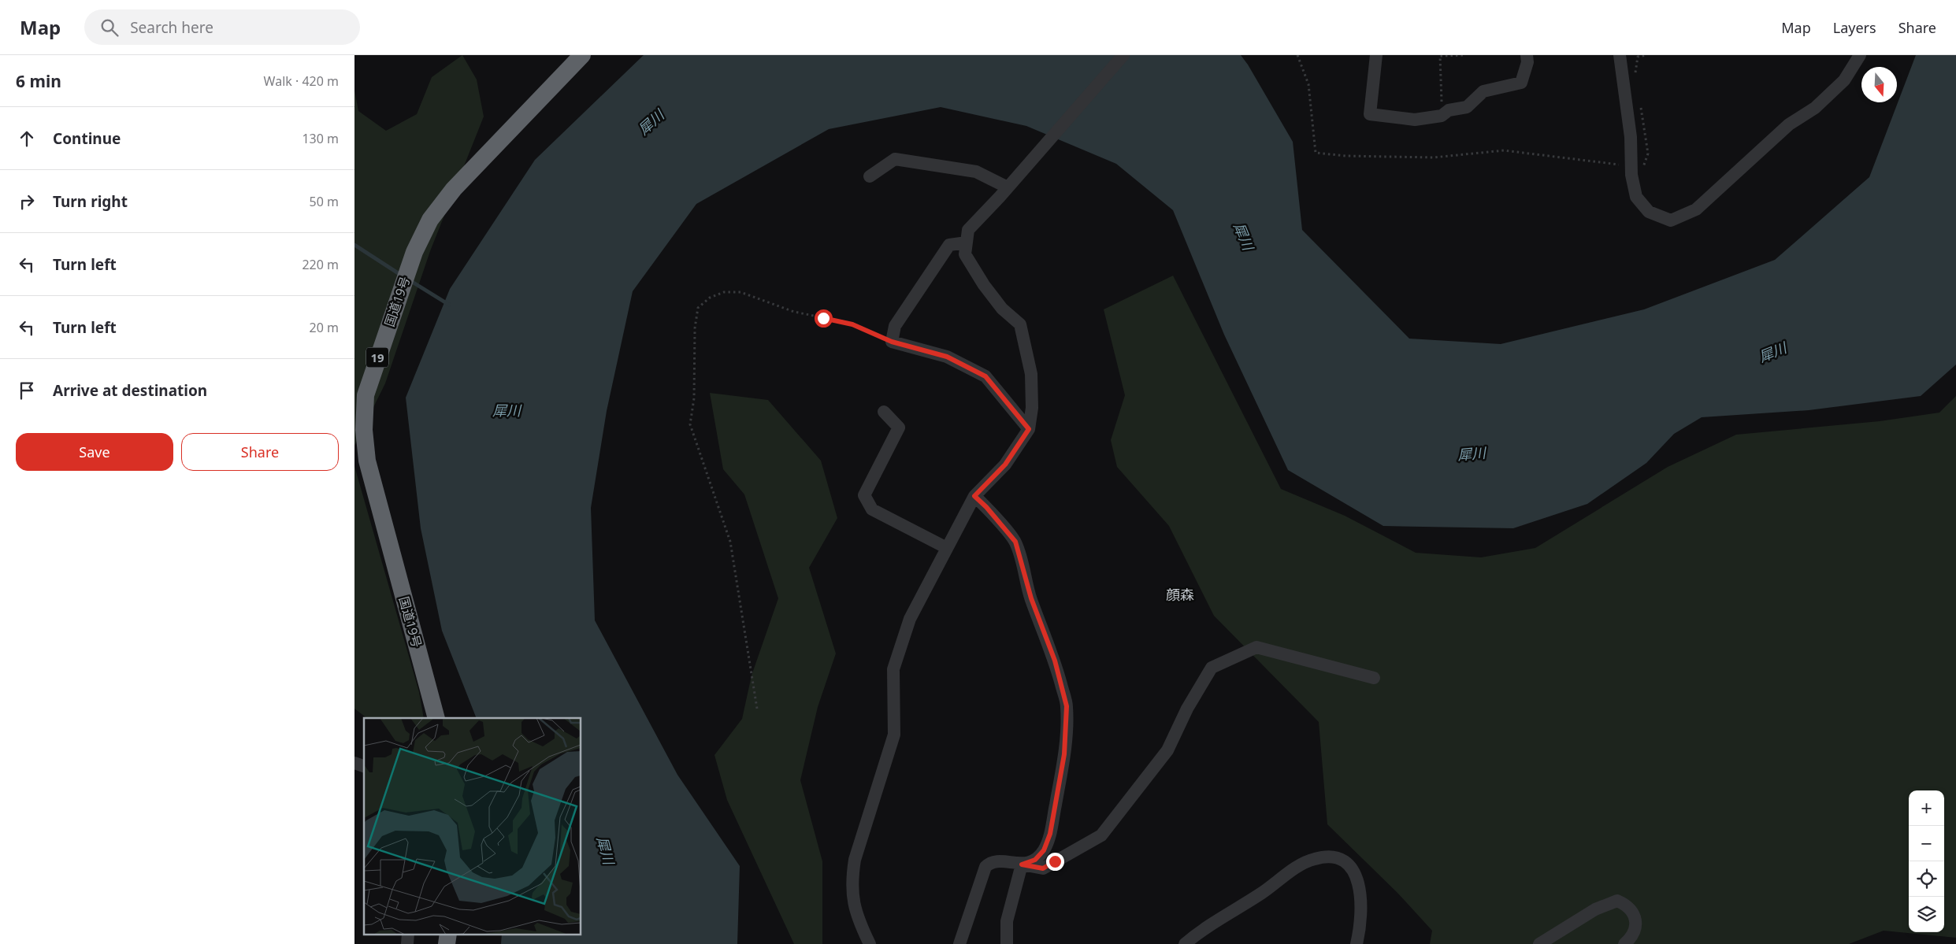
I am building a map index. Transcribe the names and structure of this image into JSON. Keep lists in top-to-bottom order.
{
  "streets": {
    "highway": ["国道19号", "19"]
  },
  "districts": ["顔森"],
  "water": ["犀川"],
  "north": "bottom",
  "page": {
    "header": "Map",
    "search": "Search here",
    "nav": ["Map", "Layers", "Share"],
    "heading": ["6 min", "Walk · 420 m"],
    "list": [
      ["Continue", "130 m"],
      ["Turn right", "50 m"],
      ["Turn left", "220 m"],
      ["Turn left", "20 m"],
      "Arrive at destination"
    ],
    "buttons": ["Save", "Share"],
    "map_buttons": ["+", "−"]
  }
}
